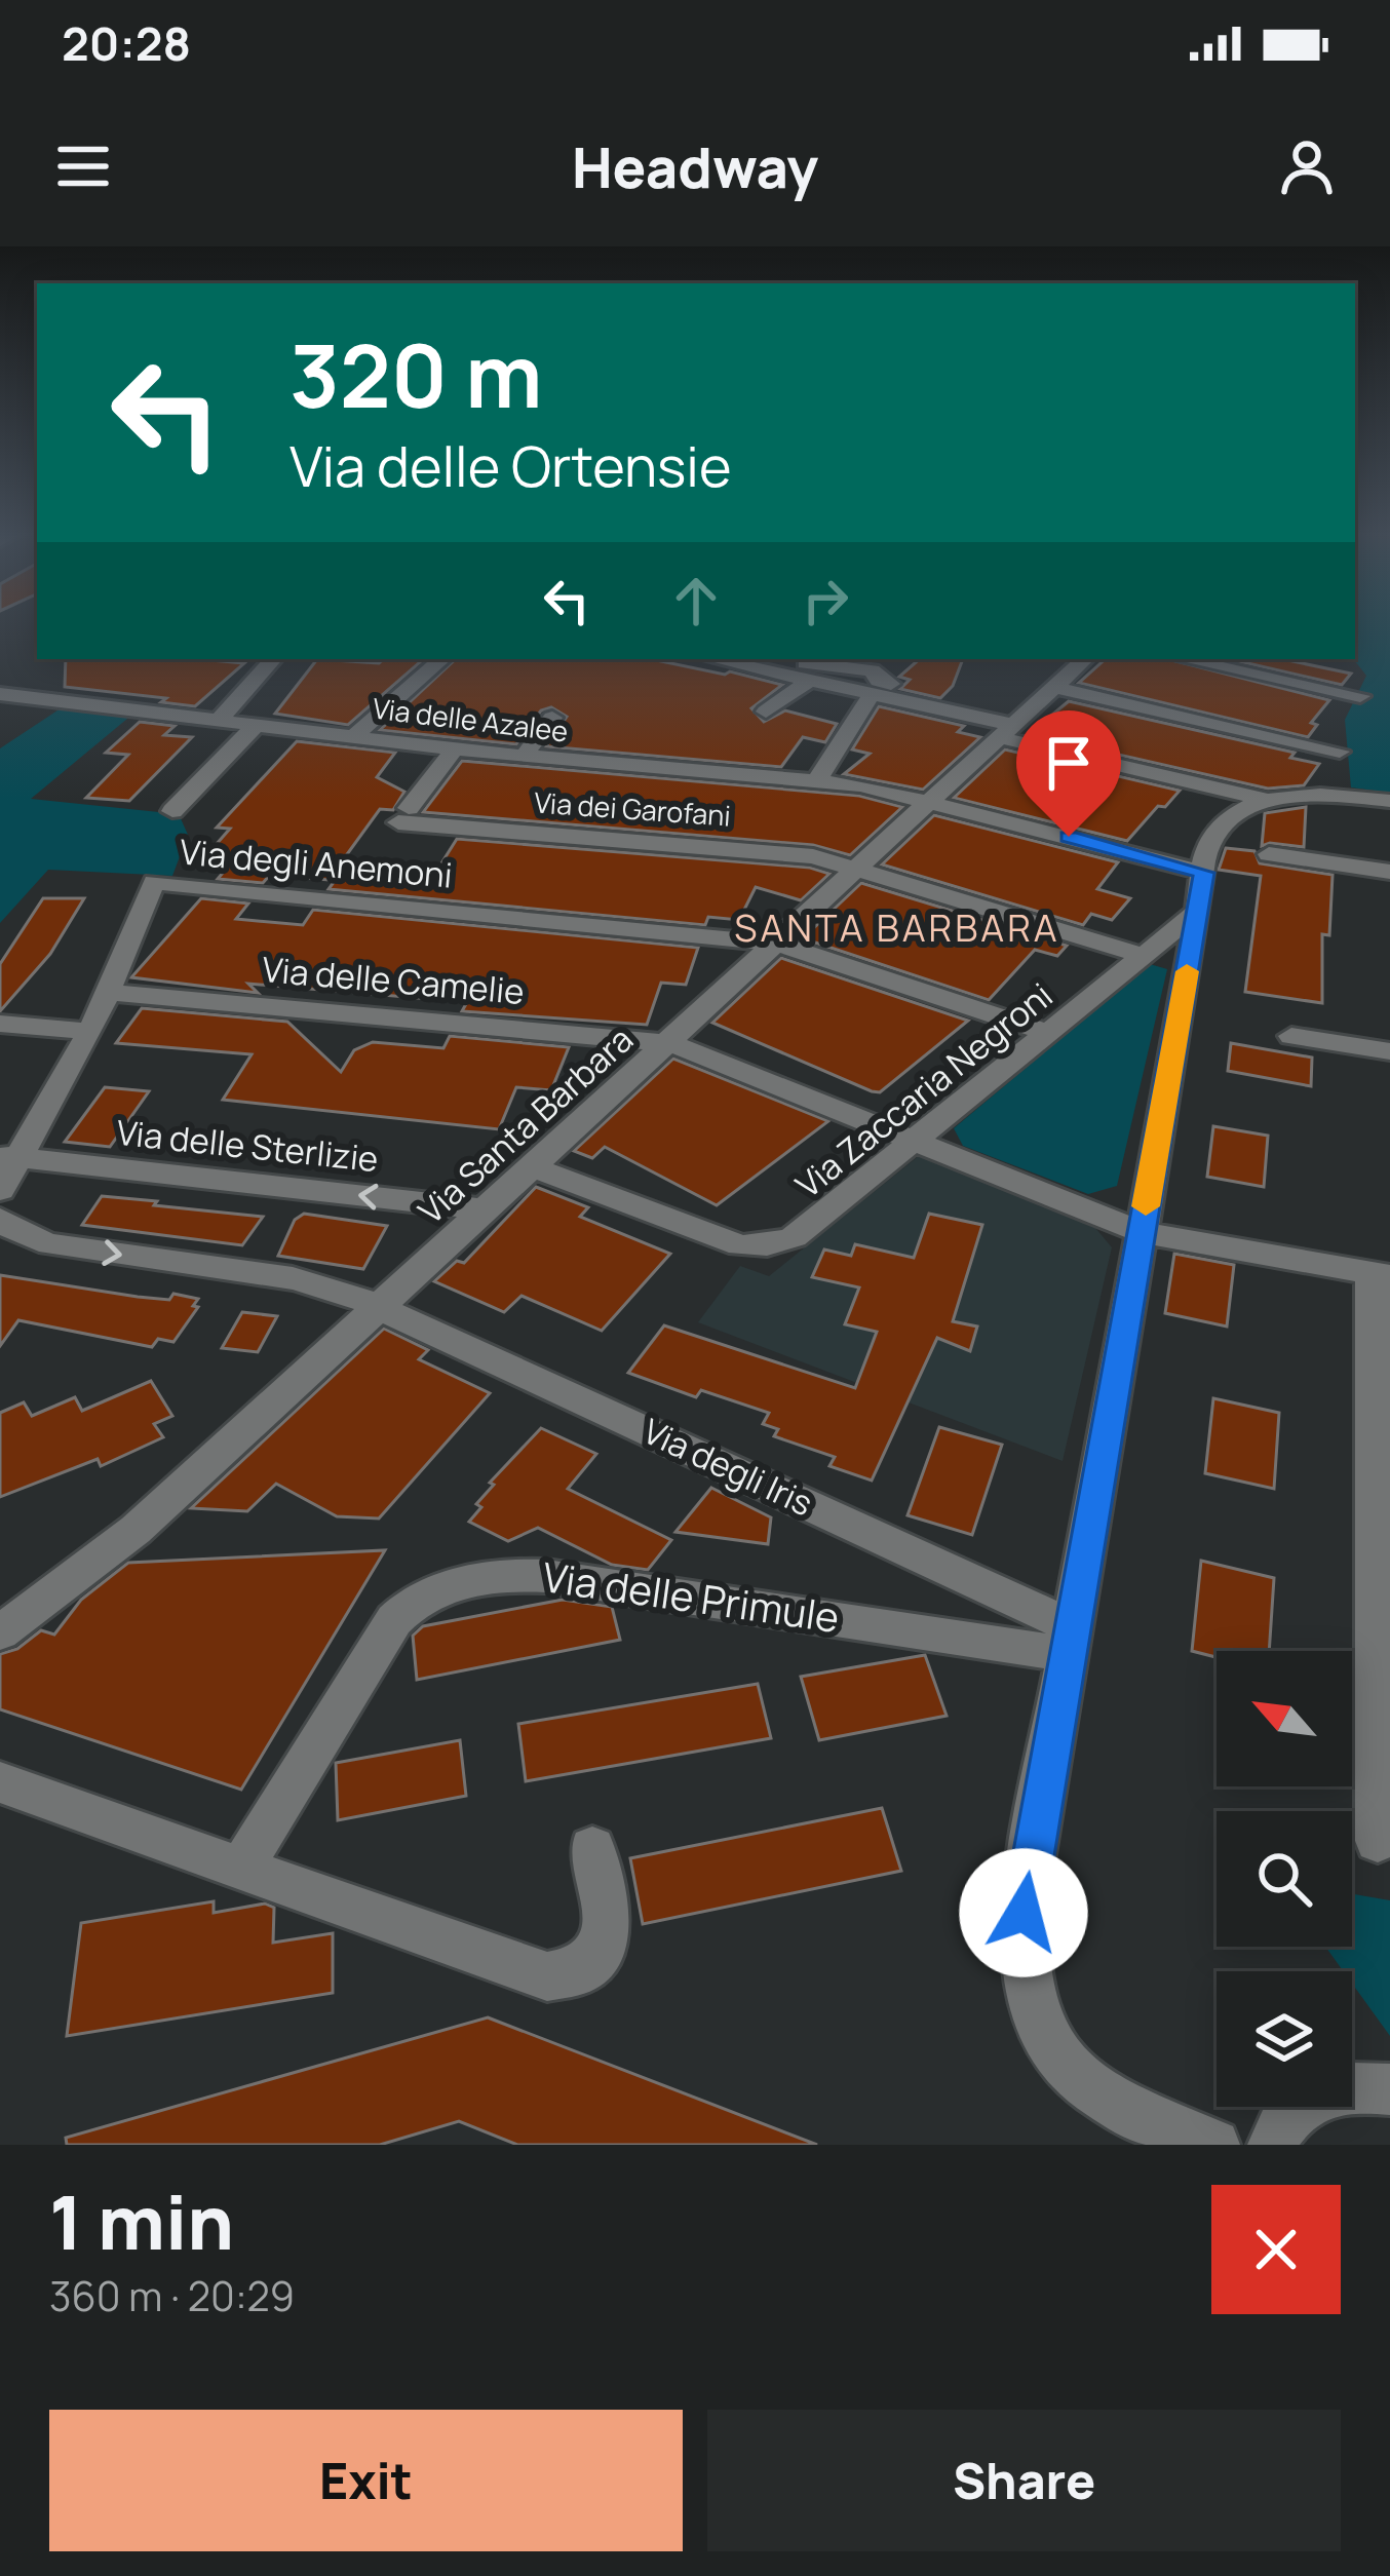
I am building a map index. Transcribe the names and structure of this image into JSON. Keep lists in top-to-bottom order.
{
  "streets": {
    "street": [
      "Via delle Azalee",
      "Via dei Garofani",
      "Via degli Anemoni",
      "Via delle Camelie",
      "Via Zaccaria Negroni",
      "Via Santa Barbara",
      "Via delle Sterlizie",
      "Via degli Iris",
      "Via delle Primule"
    ]
  },
  "crossings": [
    ["Via delle Azalee", "Via dei Garofani"],
    ["Via delle Azalee", "Via Santa Barbara"],
    ["Via dei Garofani", "Via Zaccaria Negroni"],
    ["Via dei Garofani", "Via Santa Barbara"],
    ["Via degli Anemoni", "Via delle Camelie"],
    ["Via degli Anemoni", "Via Santa Barbara"],
    ["Via degli Anemoni", "Via delle Sterlizie"],
    ["Via delle Camelie", "Via Zaccaria Negroni"],
    ["Via delle Camelie", "Via Santa Barbara"],
    ["Via Zaccaria Negroni", "Via Santa Barbara"],
    ["Via Santa Barbara", "Via delle Sterlizie"],
    ["Via Santa Barbara", "Via degli Iris"],
    ["Via degli Iris", "Via delle Primule"]
  ],
  "one_way": ["Via delle Sterlizie"],
  "districts": ["SANTA BARBARA"],
  "north": "top left",
  "page": {
    "status": "20:28",
    "header": "Headway",
    "turn": ["320 m", "Via delle Ortensie"],
    "heading": ["1 min", "360 m · 20:29"],
    "buttons": ["Exit", "Share"]
  }
}
